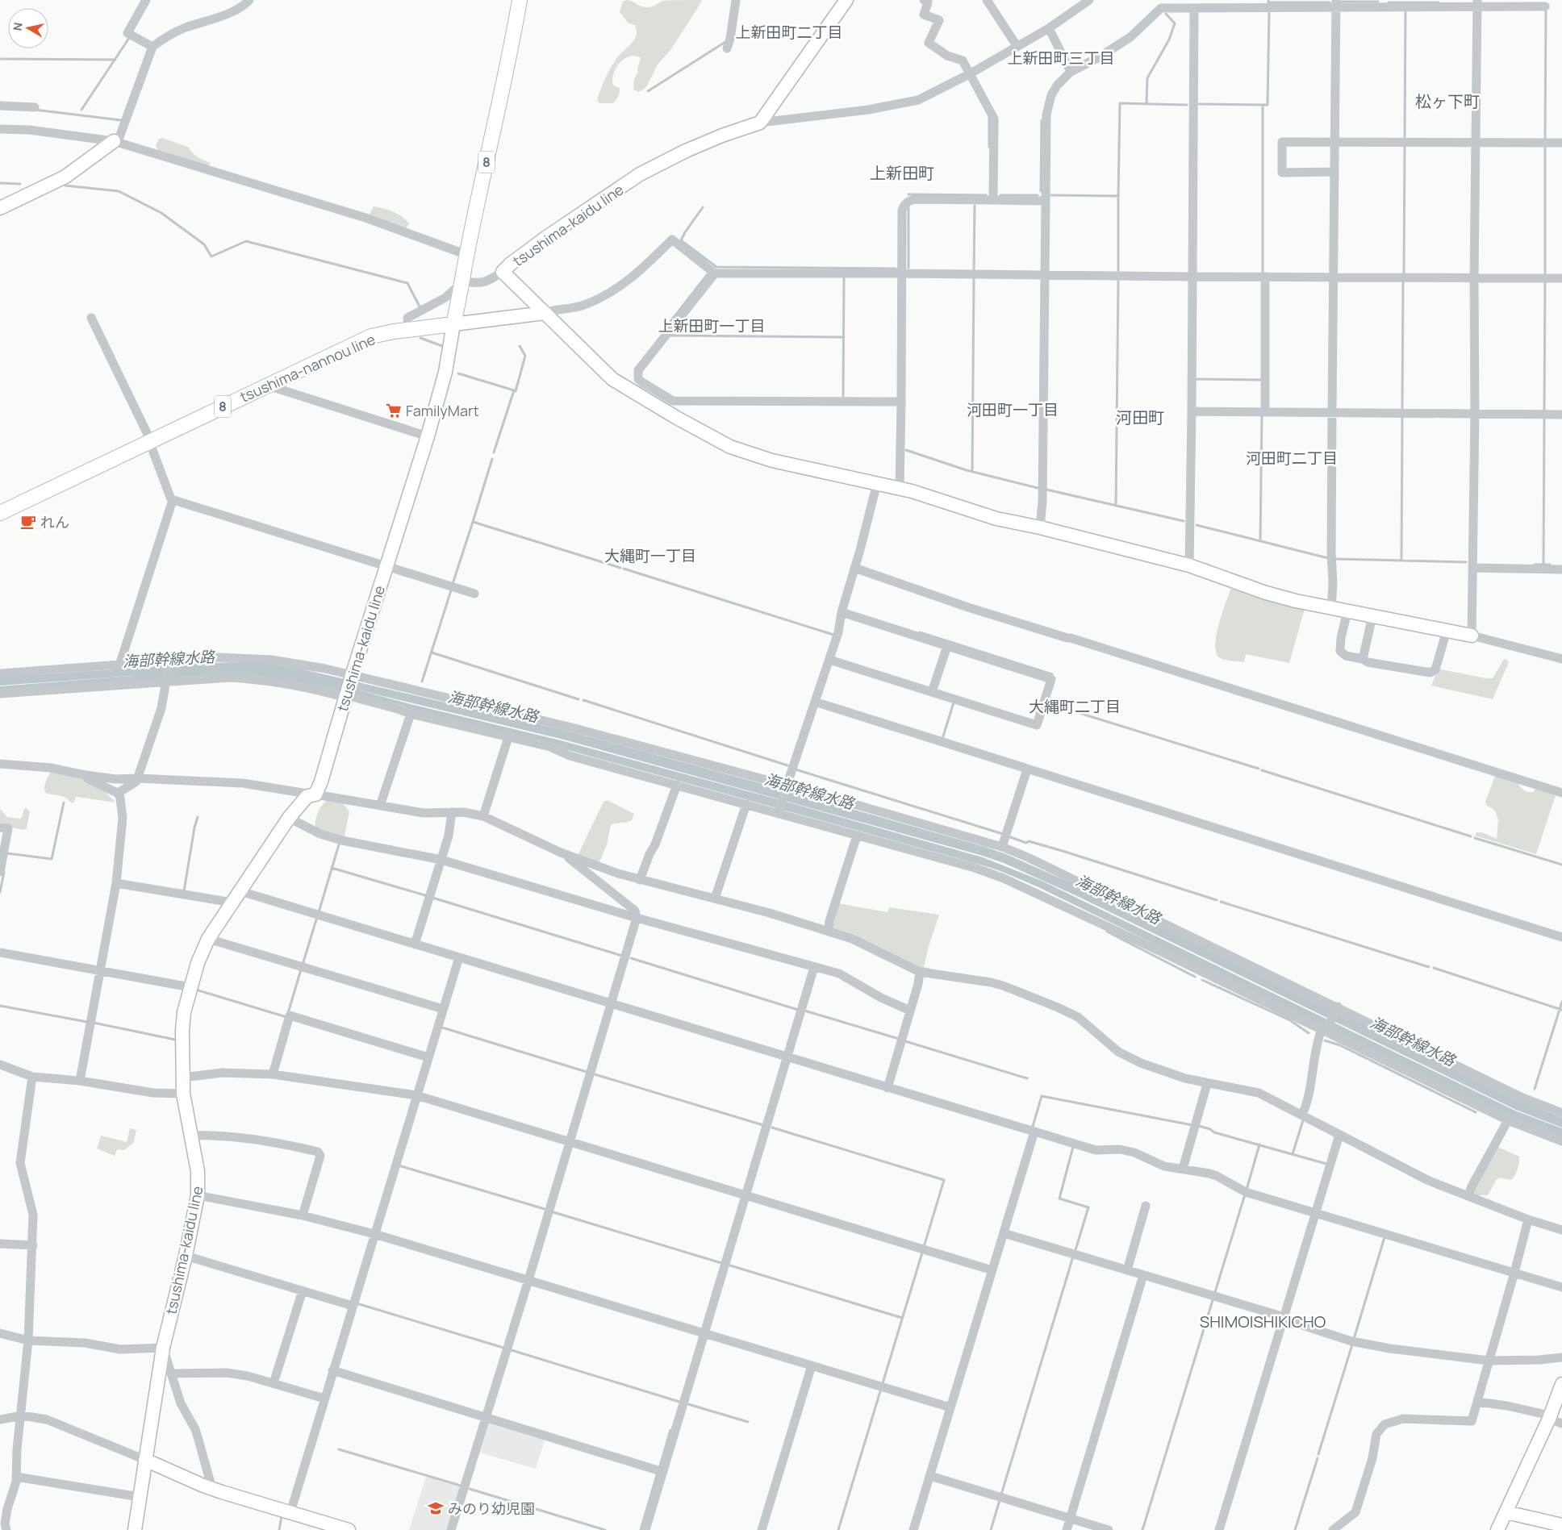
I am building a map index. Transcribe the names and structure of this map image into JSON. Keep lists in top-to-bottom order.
{
  "streets": {
    "main road": ["8", "tsushima-kaidu line", "tsushima-nannou line"]
  },
  "crossings": [
    ["8", "tsushima-kaidu line"],
    ["8", "tsushima-nannou line"],
    ["tsushima-kaidu line", "tsushima-nannou line"]
  ],
  "districts": [
    "上新田町二丁目",
    "上新田町三丁目",
    "松ヶ下町",
    "上新田町",
    "上新田町一丁目",
    "河田町一丁目",
    "河田町",
    "河田町二丁目",
    "大縄町一丁目",
    "大縄町二丁目",
    "SHIMOISHIKICHO"
  ],
  "water": ["海部幹線水路"],
  "places": {
    "supermarket": ["FamilyMart"],
    "cafe": ["れん"],
    "school or university": ["みのり幼児園"]
  },
  "north": "left"
}
